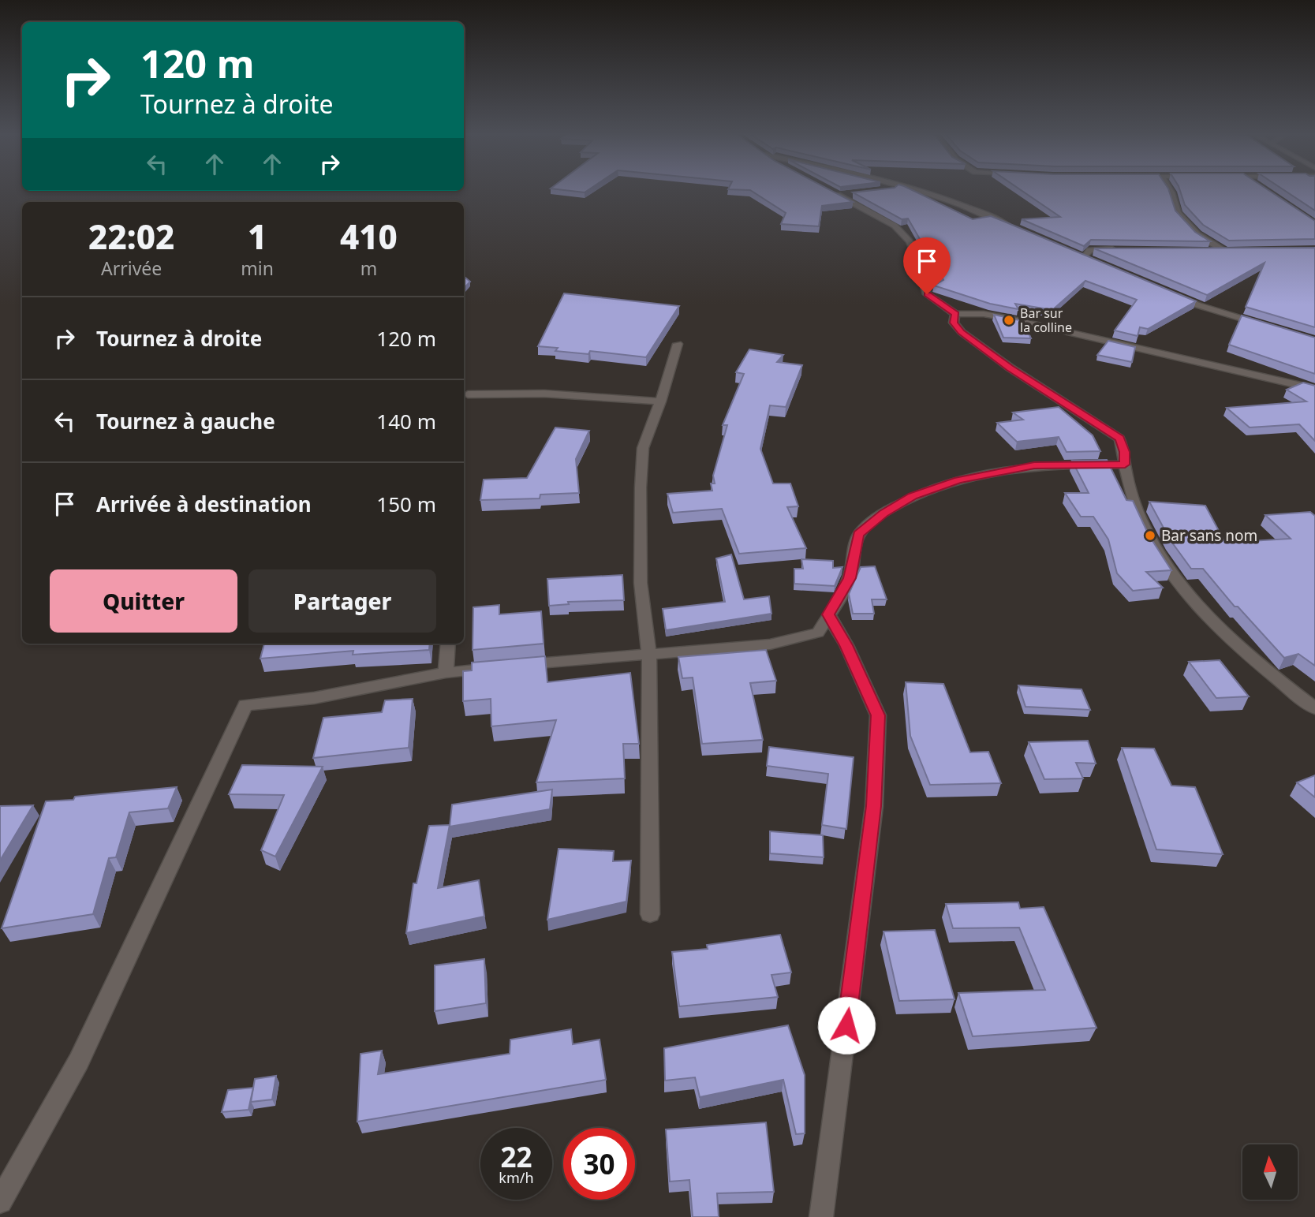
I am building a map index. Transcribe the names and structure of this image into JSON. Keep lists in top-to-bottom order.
{
  "places": ["Bar sur la colline", "Bar sans nom"],
  "north": "top",
  "page": {
    "turn": ["120 m", "Tournez à droite"],
    "eta": [
      "22:02",
      "Arrivée",
      "1",
      "min",
      "410",
      "m"
    ],
    "list": [
      {
        "name": "Tournez à droite",
        "value": "120 m"
      },
      {
        "name": "Tournez à gauche",
        "value": "140 m"
      },
      {
        "name": "Arrivée à destination",
        "value": "150 m"
      }
    ],
    "buttons": ["Quitter", "Partager"],
    "speed": "22 km/h",
    "limit": "30"
  }
}
